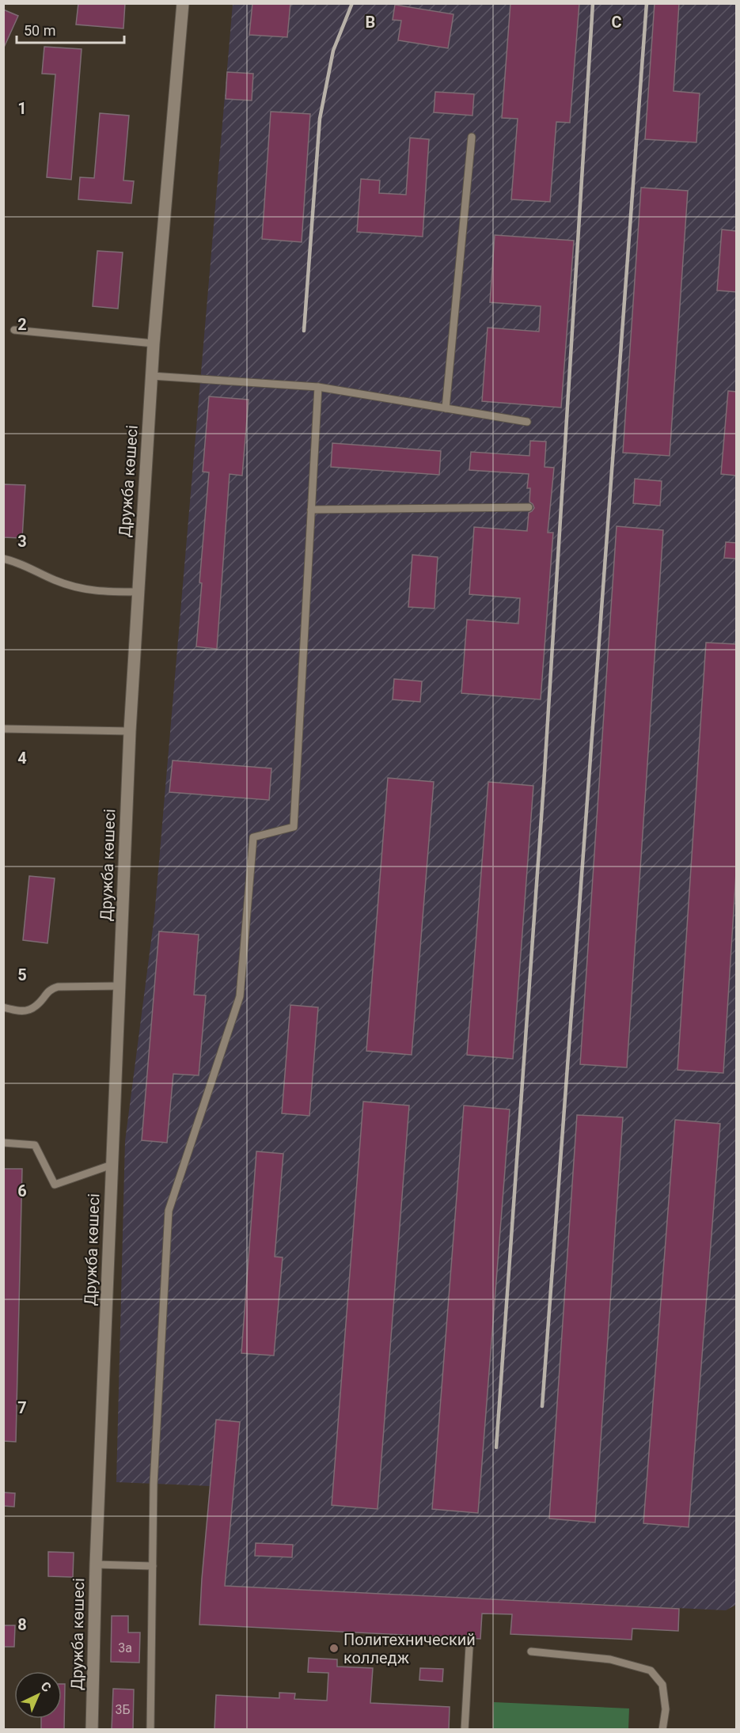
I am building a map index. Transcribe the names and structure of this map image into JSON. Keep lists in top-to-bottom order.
{
  "streets": {
    "street": ["Дружба көшесі"]
  },
  "places": ["Политехнический колледж"],
  "house_numbers": ["3а", "3Б"],
  "scale_bar": "50 m",
  "north": "top right",
  "grid": {
    "columns": ["B", "C"],
    "rows": [
      "1",
      "2",
      "3",
      "4",
      "5",
      "6",
      "7",
      "8"
    ]
  }
}
